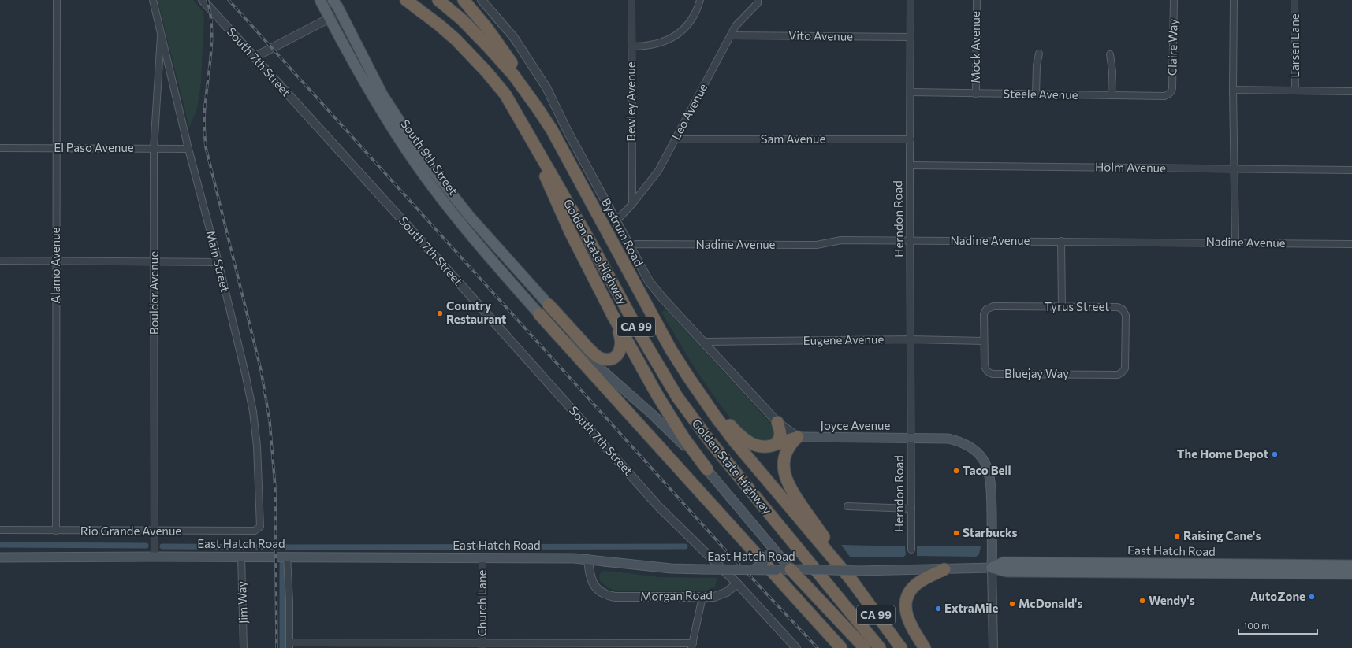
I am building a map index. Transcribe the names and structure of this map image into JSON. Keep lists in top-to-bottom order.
{
  "streets": {
    "highway": ["Golden State Highway", "CA 99"],
    "main road": ["South 9th Street", "Joyce Avenue", "East Hatch Road"],
    "street": [
      "Vito Avenue",
      "Larsen Lane",
      "Mock Avenue",
      "Claire Way",
      "South 7th Street",
      "Steele Avenue",
      "Bewley Avenue",
      "Leo Avenue",
      "Sam Avenue",
      "El Paso Avenue",
      "Holm Avenue",
      "Herndon Road",
      "Bystrum Road",
      "Nadine Avenue",
      "Main Street",
      "Alamo Avenue",
      "Boulder Avenue",
      "Tyrus Street",
      "Eugene Avenue",
      "Bluejay Way",
      "Rio Grande Avenue",
      "Morgan Road",
      "Jim Way",
      "Church Lane"
    ]
  },
  "crossings": [
    ["Vito Avenue", "Leo Avenue"],
    ["Vito Avenue", "Herndon Road"],
    ["Mock Avenue", "Steele Avenue"],
    ["Claire Way", "Steele Avenue"],
    ["South 7th Street", "Morgan Road"],
    ["Steele Avenue", "Herndon Road"],
    ["Bewley Avenue", "Leo Avenue"],
    ["Leo Avenue", "Sam Avenue"],
    ["Leo Avenue", "Bystrum Road"],
    ["Sam Avenue", "Herndon Road"],
    ["El Paso Avenue", "Main Street"],
    ["El Paso Avenue", "Alamo Avenue"],
    ["El Paso Avenue", "Boulder Avenue"],
    ["Holm Avenue", "Herndon Road"],
    ["Herndon Road", "Nadine Avenue"],
    ["Herndon Road", "Eugene Avenue"],
    ["Herndon Road", "Joyce Avenue"],
    ["Bystrum Road", "Nadine Avenue"],
    ["Bystrum Road", "Eugene Avenue"],
    ["Bystrum Road", "Joyce Avenue"],
    ["Main Street", "Boulder Avenue"],
    ["Main Street", "Rio Grande Avenue"],
    ["Alamo Avenue", "Rio Grande Avenue"],
    ["Boulder Avenue", "Rio Grande Avenue"],
    ["Boulder Avenue", "East Hatch Road"],
    ["Tyrus Street", "Eugene Avenue"],
    ["Tyrus Street", "Bluejay Way"],
    ["Eugene Avenue", "Bluejay Way"],
    ["East Hatch Road", "Morgan Road"],
    ["East Hatch Road", "Jim Way"],
    ["East Hatch Road", "Church Lane"]
  ],
  "places": [
    "Country Restaurant",
    "The Home Depot",
    "Taco Bell",
    "Starbucks",
    "Raising Cane's",
    "AutoZone",
    "Wendy's",
    "McDonald's",
    "ExtraMile"
  ],
  "scale_bar": "100 m"
}
